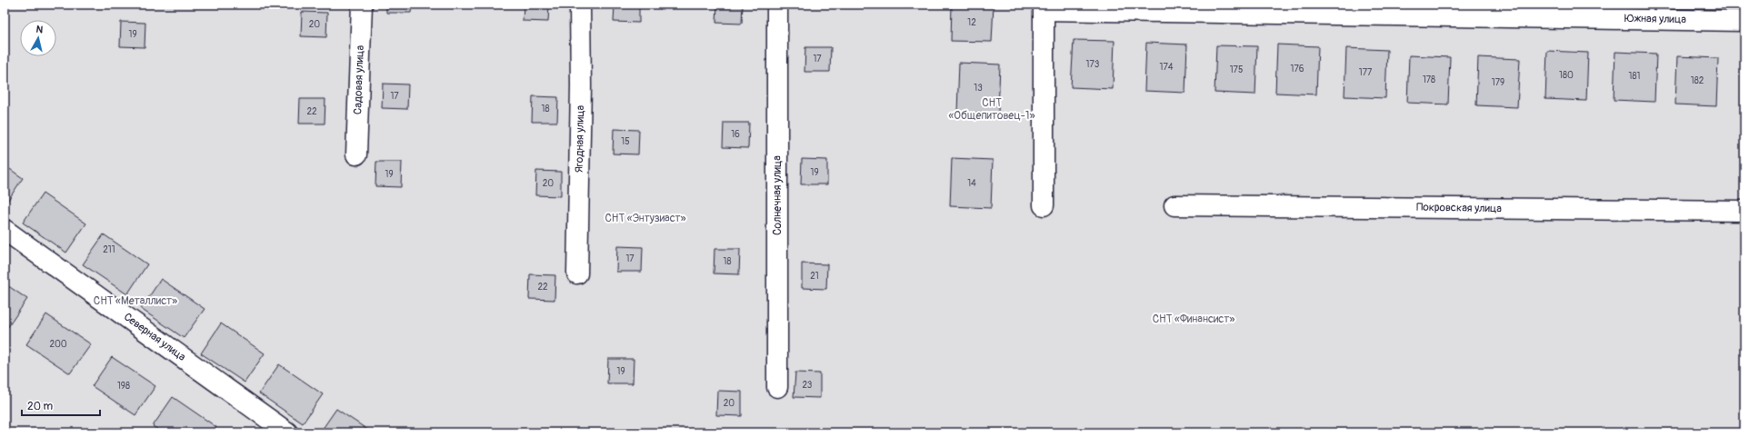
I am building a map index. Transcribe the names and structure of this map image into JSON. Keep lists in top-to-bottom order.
{
  "streets": {
    "street": [
      "Южная улица",
      "Садовая улица",
      "Ягодная улица",
      "Солнечная улица",
      "Покровская улица",
      "Северная улица"
    ]
  },
  "parks": [
    "СНТ «Общепитовец-1»",
    "СНТ «Энтузиаст»",
    "СНТ «Металлист»",
    "СНТ «Финансист»"
  ],
  "house_numbers": [
    "12",
    "20",
    "19",
    "17",
    "173",
    "174",
    "176",
    "175",
    "177",
    "180",
    "181",
    "178",
    "182",
    "179",
    "13",
    "17",
    "18",
    "22",
    "16",
    "15",
    "19",
    "19",
    "20",
    "14",
    "211",
    "17",
    "18",
    "21",
    "22",
    "200",
    "19",
    "23",
    "198",
    "20"
  ],
  "scale_bar": "20 m",
  "north": "top"
}
